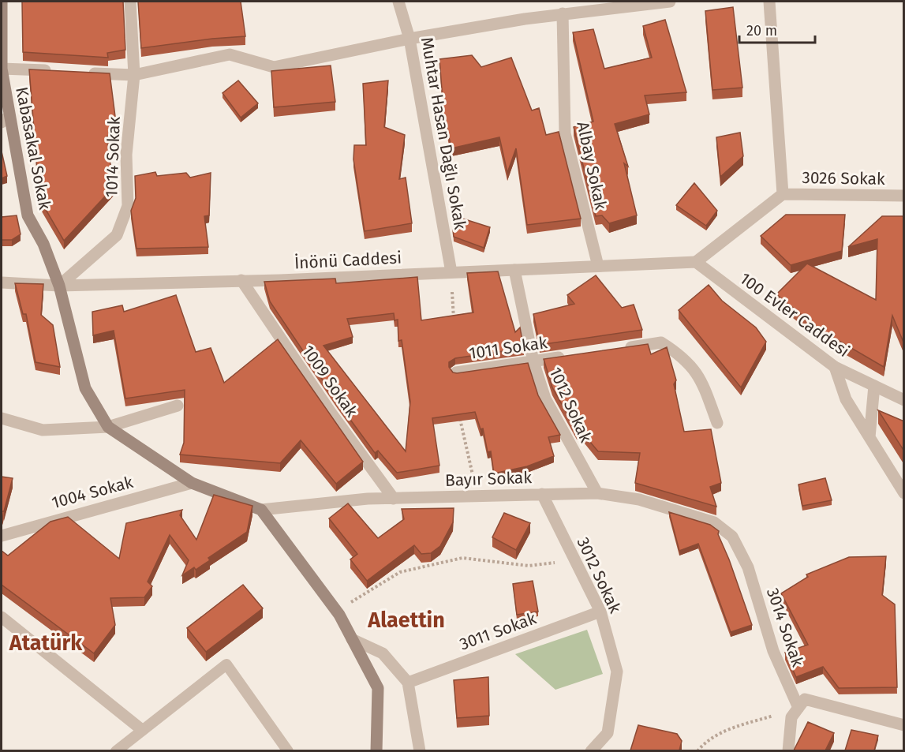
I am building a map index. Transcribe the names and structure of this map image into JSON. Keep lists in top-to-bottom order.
{
  "streets": {
    "main road": ["Kabasakal Sokak"],
    "street": [
      "Muhtar Hasan Dağlı Sokak",
      "1014 Sokak",
      "Albay Sokak",
      "3026 Sokak",
      "İnönü Caddesi",
      "100 Evler Caddesi",
      "1011 Sokak",
      "1009 Sokak",
      "1012 Sokak",
      "Bayır Sokak",
      "1004 Sokak",
      "3012 Sokak",
      "3014 Sokak",
      "3011 Sokak"
    ]
  },
  "crossings": [
    ["Muhtar Hasan Dağlı Sokak", "İnönü Caddesi"],
    ["Kabasakal Sokak", "1014 Sokak"],
    ["Kabasakal Sokak", "İnönü Caddesi"],
    ["1014 Sokak", "İnönü Caddesi"],
    ["Albay Sokak", "İnönü Caddesi"],
    ["İnönü Caddesi", "100 Evler Caddesi"],
    ["İnönü Caddesi", "1009 Sokak"],
    ["İnönü Caddesi", "1012 Sokak"],
    ["1011 Sokak", "1012 Sokak"],
    ["1009 Sokak", "Bayır Sokak"],
    ["1012 Sokak", "Bayır Sokak"],
    ["Bayır Sokak", "3012 Sokak"],
    ["Bayır Sokak", "3014 Sokak"],
    ["3012 Sokak", "3011 Sokak"]
  ],
  "districts": ["Alaettin", "Atatürk"],
  "scale_bar": "20 m"
}
